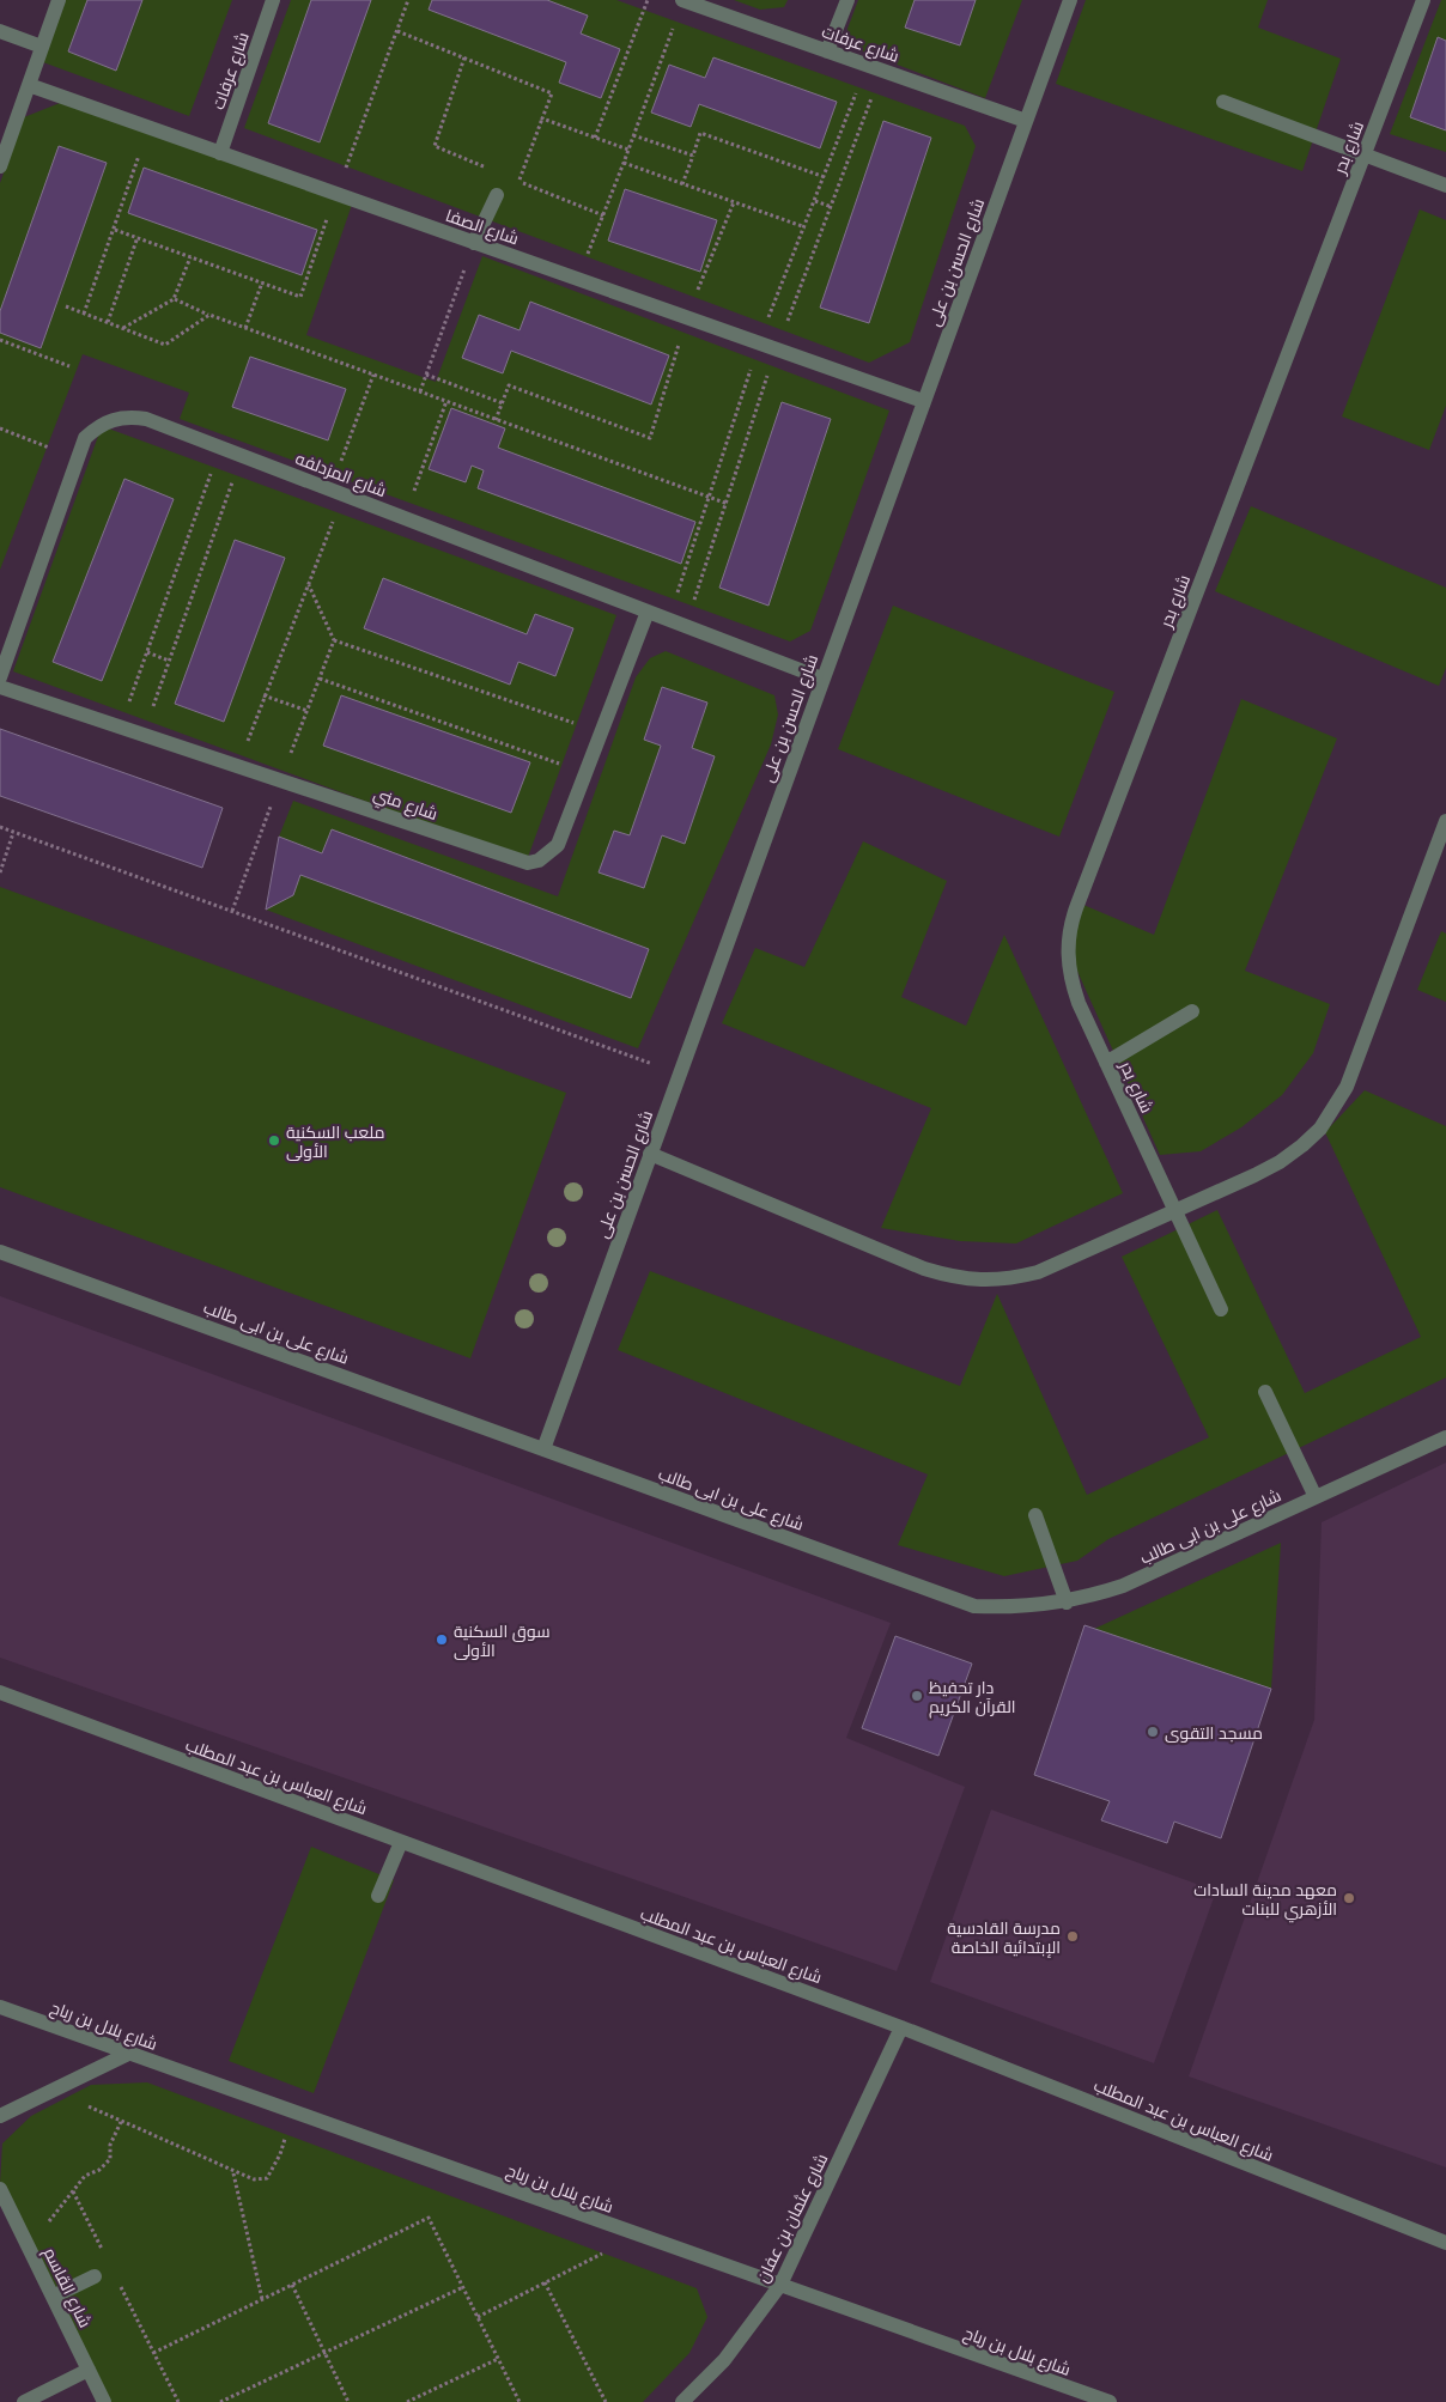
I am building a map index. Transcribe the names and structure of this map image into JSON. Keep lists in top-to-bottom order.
{
  "streets": {
    "street": [
      "شارع عرفات",
      "شارع بدر",
      "شارع الصفا",
      "شارع الحسن بن على",
      "شارع المزدلفه",
      "شارع مني",
      "شارع على بن ابى طالب",
      "شارع العباس بن عبد المطلب",
      "شارع بلال بن رباح",
      "شارع عثمان بن عفان",
      "شارع القاسم"
    ]
  },
  "crossings": [
    ["شارع عرفات", "شارع الصفا"],
    ["شارع عرفات", "شارع الحسن بن على"],
    ["شارع الصفا", "شارع الحسن بن على"],
    ["شارع الحسن بن على", "شارع المزدلفه"],
    ["شارع الحسن بن على", "شارع على بن ابى طالب"],
    ["شارع المزدلفه", "شارع مني"],
    ["شارع العباس بن عبد المطلب", "شارع عثمان بن عفان"],
    ["شارع بلال بن رباح", "شارع عثمان بن عفان"]
  ],
  "places": [
    "ملعب السكنية الأولى",
    "سوق السكنية الأولى",
    "دار تحفيظ القرآن الكريم",
    "مسجد التقوى",
    "معهد مدينة السادات الأزهري للبنات",
    "مدرسة القادسية الإبتدائية الخاصة"
  ]
}
